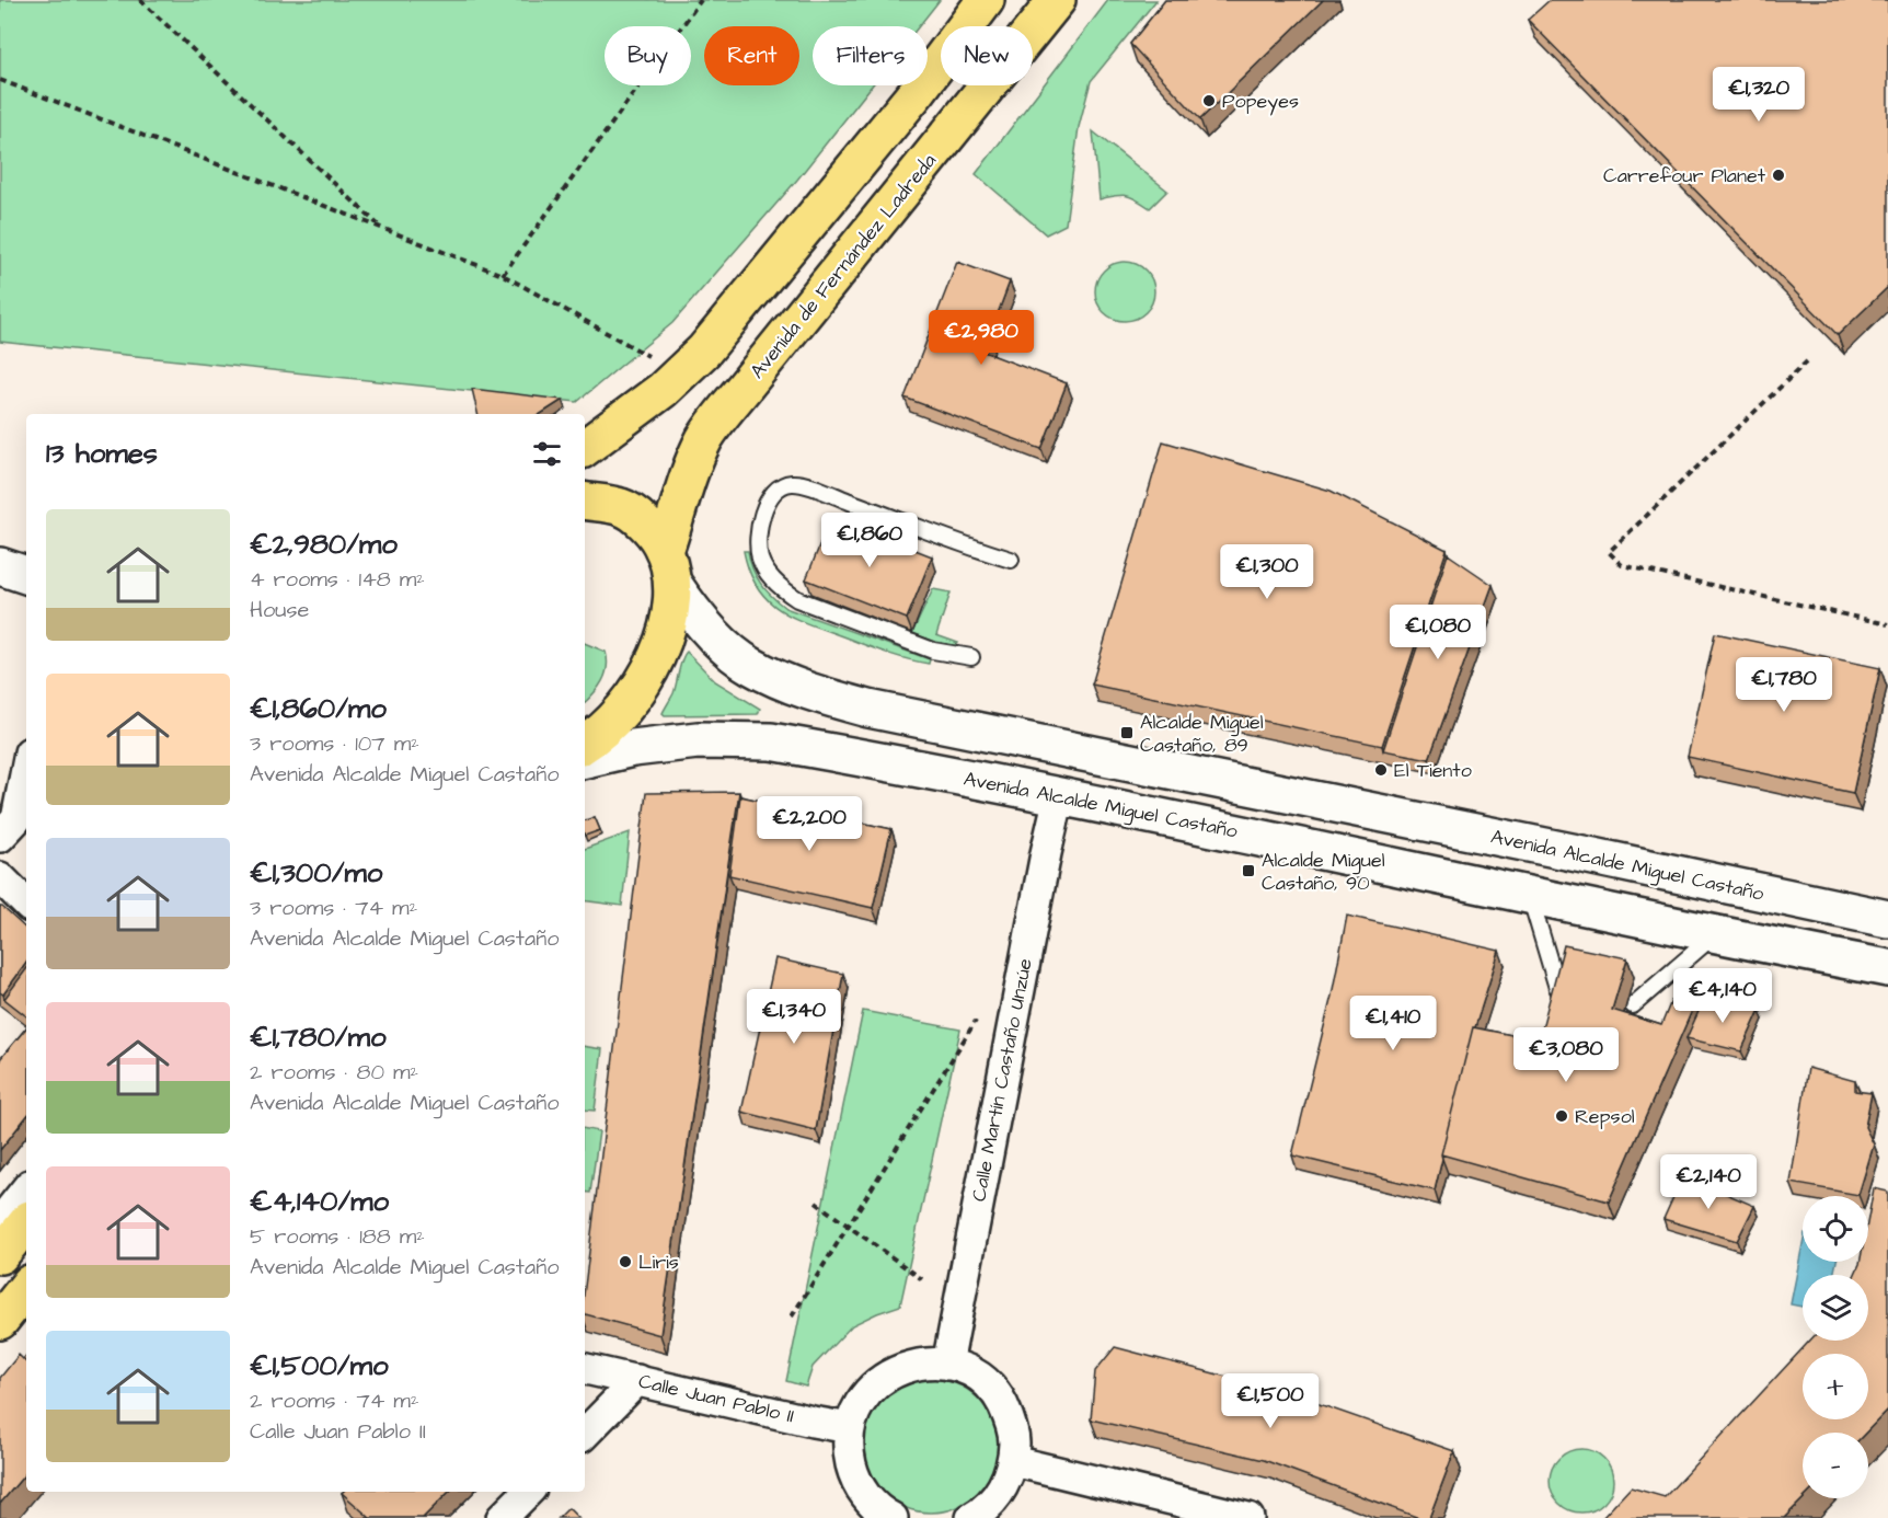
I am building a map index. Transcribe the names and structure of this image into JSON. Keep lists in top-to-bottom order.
{
  "streets": {
    "highway": ["Avenida de Fernández Ladreda"],
    "main road": ["Avenida Alcalde Miguel Castaño"],
    "street": ["Calle Martín Castaño Unzúe", "Calle Juan Pablo II"]
  },
  "crossings": [
    ["Avenida de Fernández Ladreda", "Avenida Alcalde Miguel Castaño"],
    ["Avenida Alcalde Miguel Castaño", "Calle Martín Castaño Unzúe"]
  ],
  "places": {
    "other": [
      "Popeyes",
      "Carrefour Planet",
      "El Tiento",
      "Repsol",
      "Liris"
    ],
    "transit": ["Alcalde Miguel Castaño, 89", "Alcalde Miguel Castaño, 90"]
  },
  "page": {
    "chip": [
      "Buy",
      "Rent",
      "Filters",
      "New"
    ],
    "price": [
      "€1,320",
      "€2,980",
      "€1,860",
      "€1,300",
      "€1,080",
      "€1,780",
      "€2,200",
      "€4,140",
      "€1,340",
      "€1,410",
      "€3,080",
      "€2,140",
      "€1,500"
    ],
    "heading": "13 homes",
    "list": [
      {
        "name": "€2,980/mo",
        "note": "4 rooms · 148 m² · House"
      },
      {
        "name": "€1,860/mo",
        "note": "3 rooms · 107 m² · Avenida Alcalde Miguel Castaño"
      },
      {
        "name": "€1,300/mo",
        "note": "3 rooms · 74 m² · Avenida Alcalde Miguel Castaño"
      },
      {
        "name": "€1,780/mo",
        "note": "2 rooms · 80 m² · Avenida Alcalde Miguel Castaño"
      },
      {
        "name": "€4,140/mo",
        "note": "5 rooms · 188 m² · Avenida Alcalde Miguel Castaño"
      },
      {
        "name": "€1,500/mo",
        "note": "2 rooms · 74 m² · Calle Juan Pablo II"
      }
    ],
    "map_buttons": ["+", "−"]
  }
}
